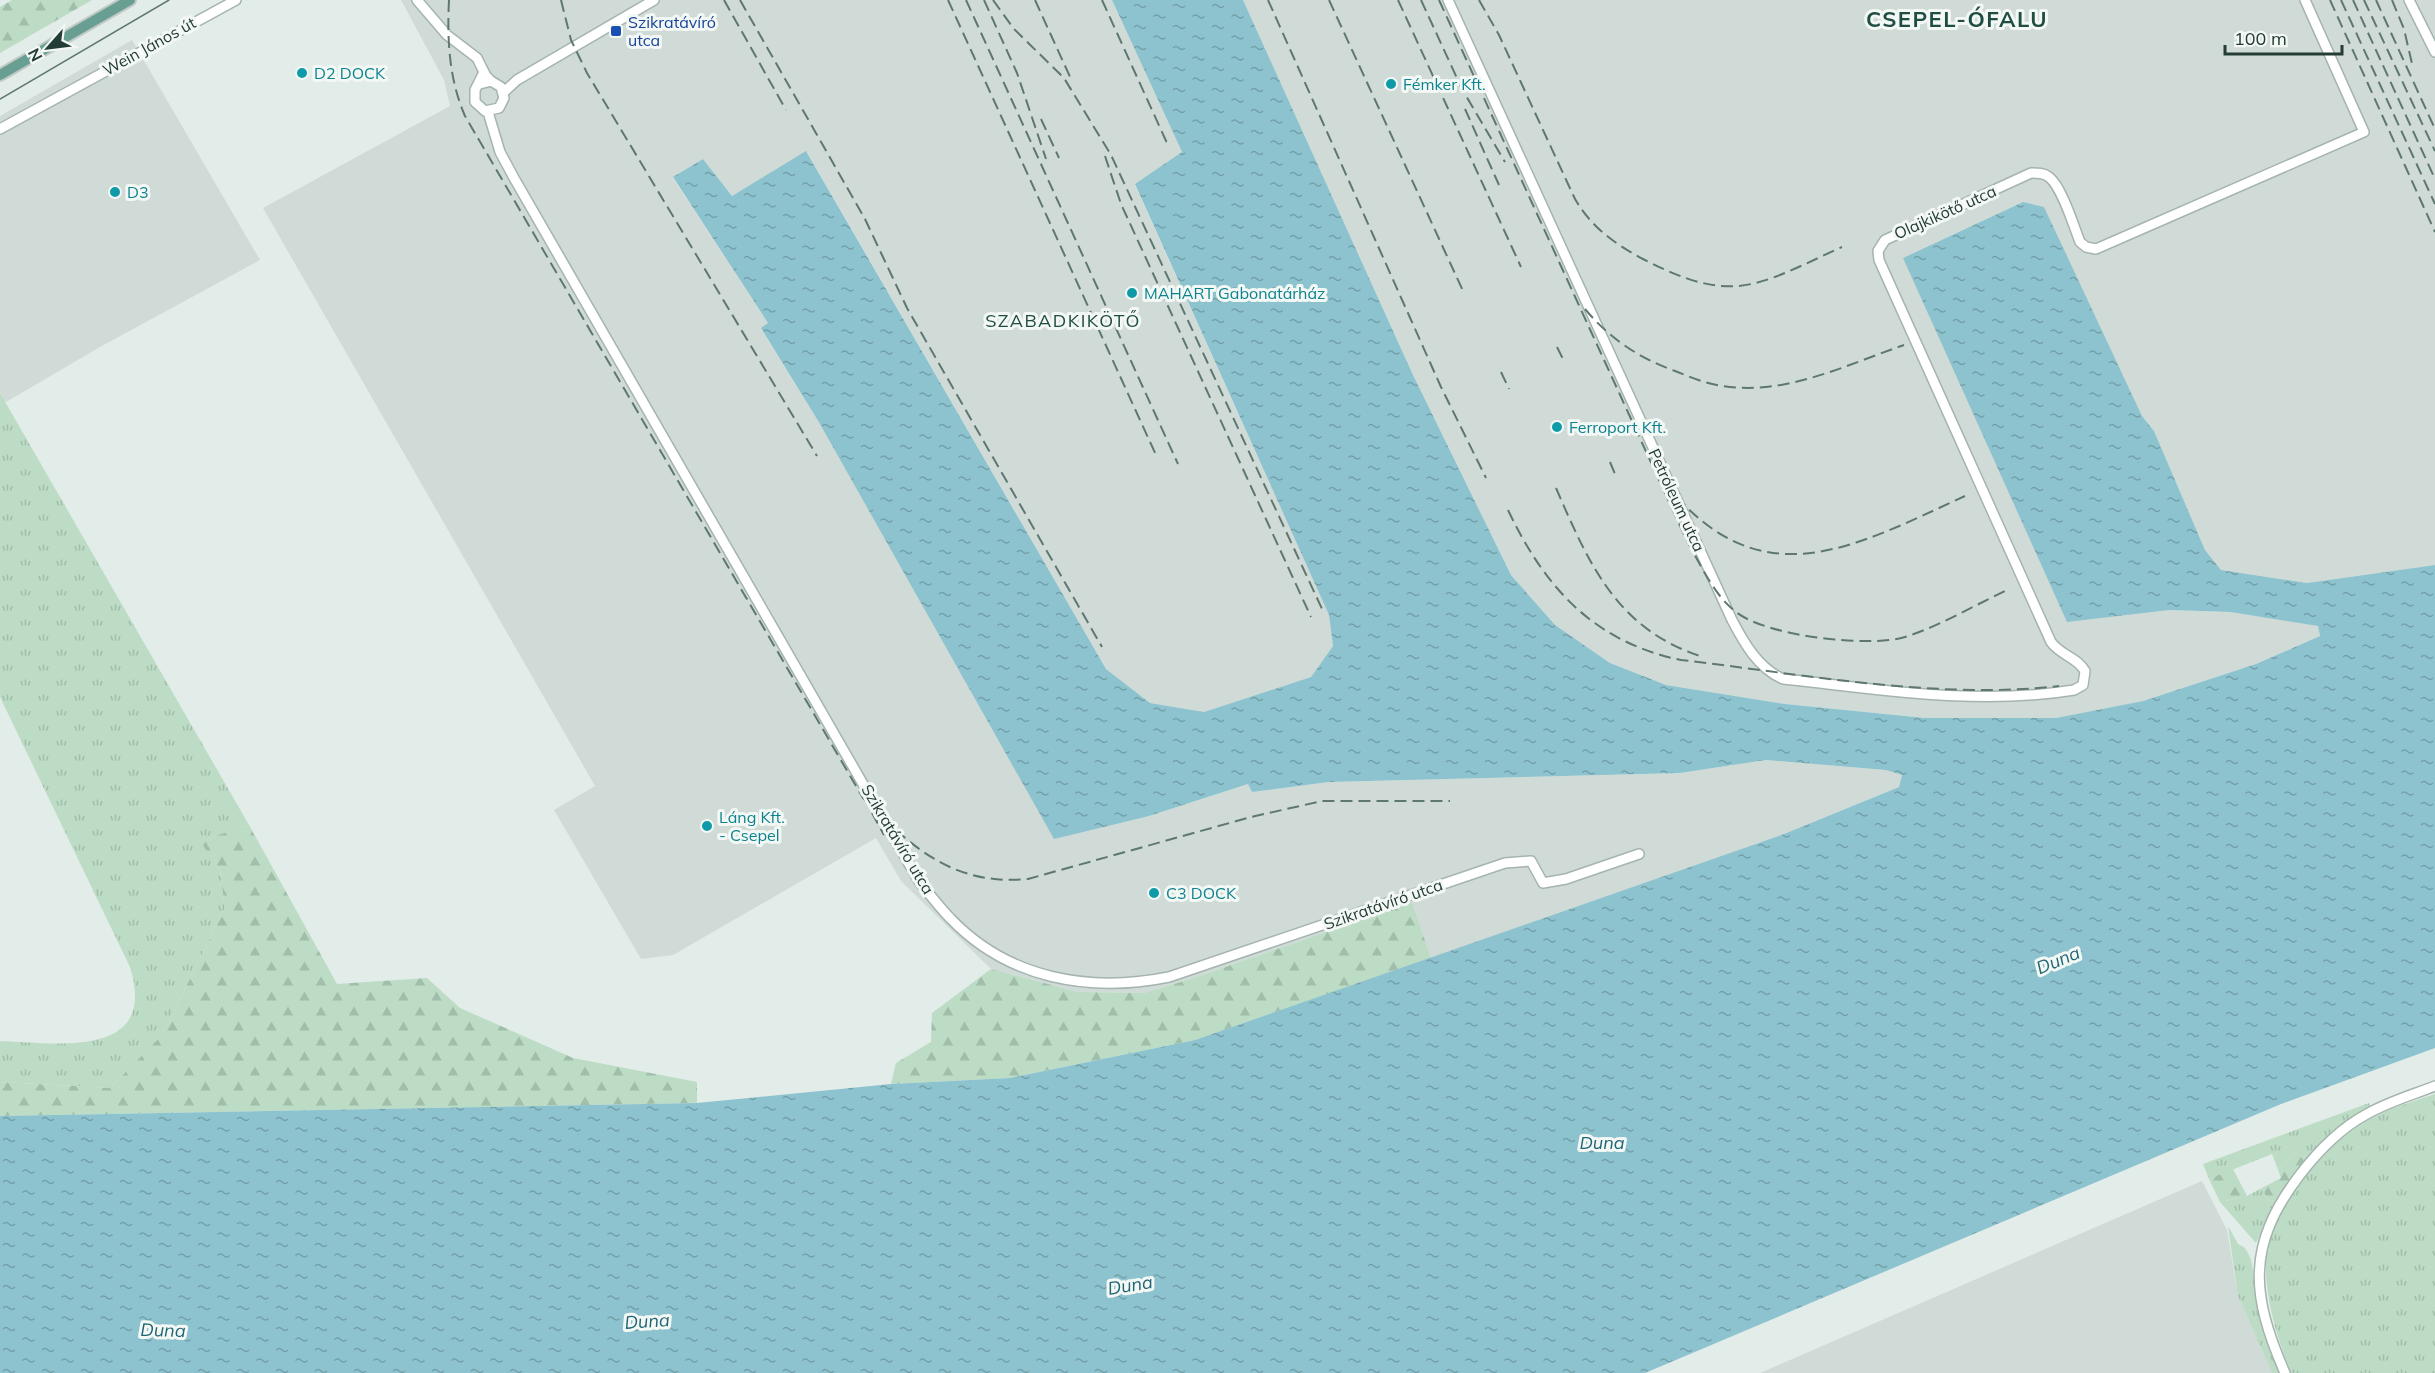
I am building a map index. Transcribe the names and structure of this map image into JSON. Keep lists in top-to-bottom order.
{
  "streets": {
    "street": [
      "Wein János út",
      "Olajkikötő utca",
      "Petróleum utca",
      "Szikratávíró utca"
    ]
  },
  "crossings": [
    ["Olajkikötő utca", "Petróleum utca"]
  ],
  "districts": ["CSEPEL-ÓFALU", "SZABADKIKÖTŐ"],
  "water": ["Duna"],
  "places": {
    "transit": ["Szikratávíró utca"],
    "other": [
      "D2 DOCK",
      "Fémker Kft.",
      "D3",
      "MAHART Gabonatárház",
      "Ferroport Kft.",
      "Láng Kft. - Csepel",
      "C3 DOCK"
    ]
  },
  "scale_bar": "100 m",
  "north": "bottom left"
}
